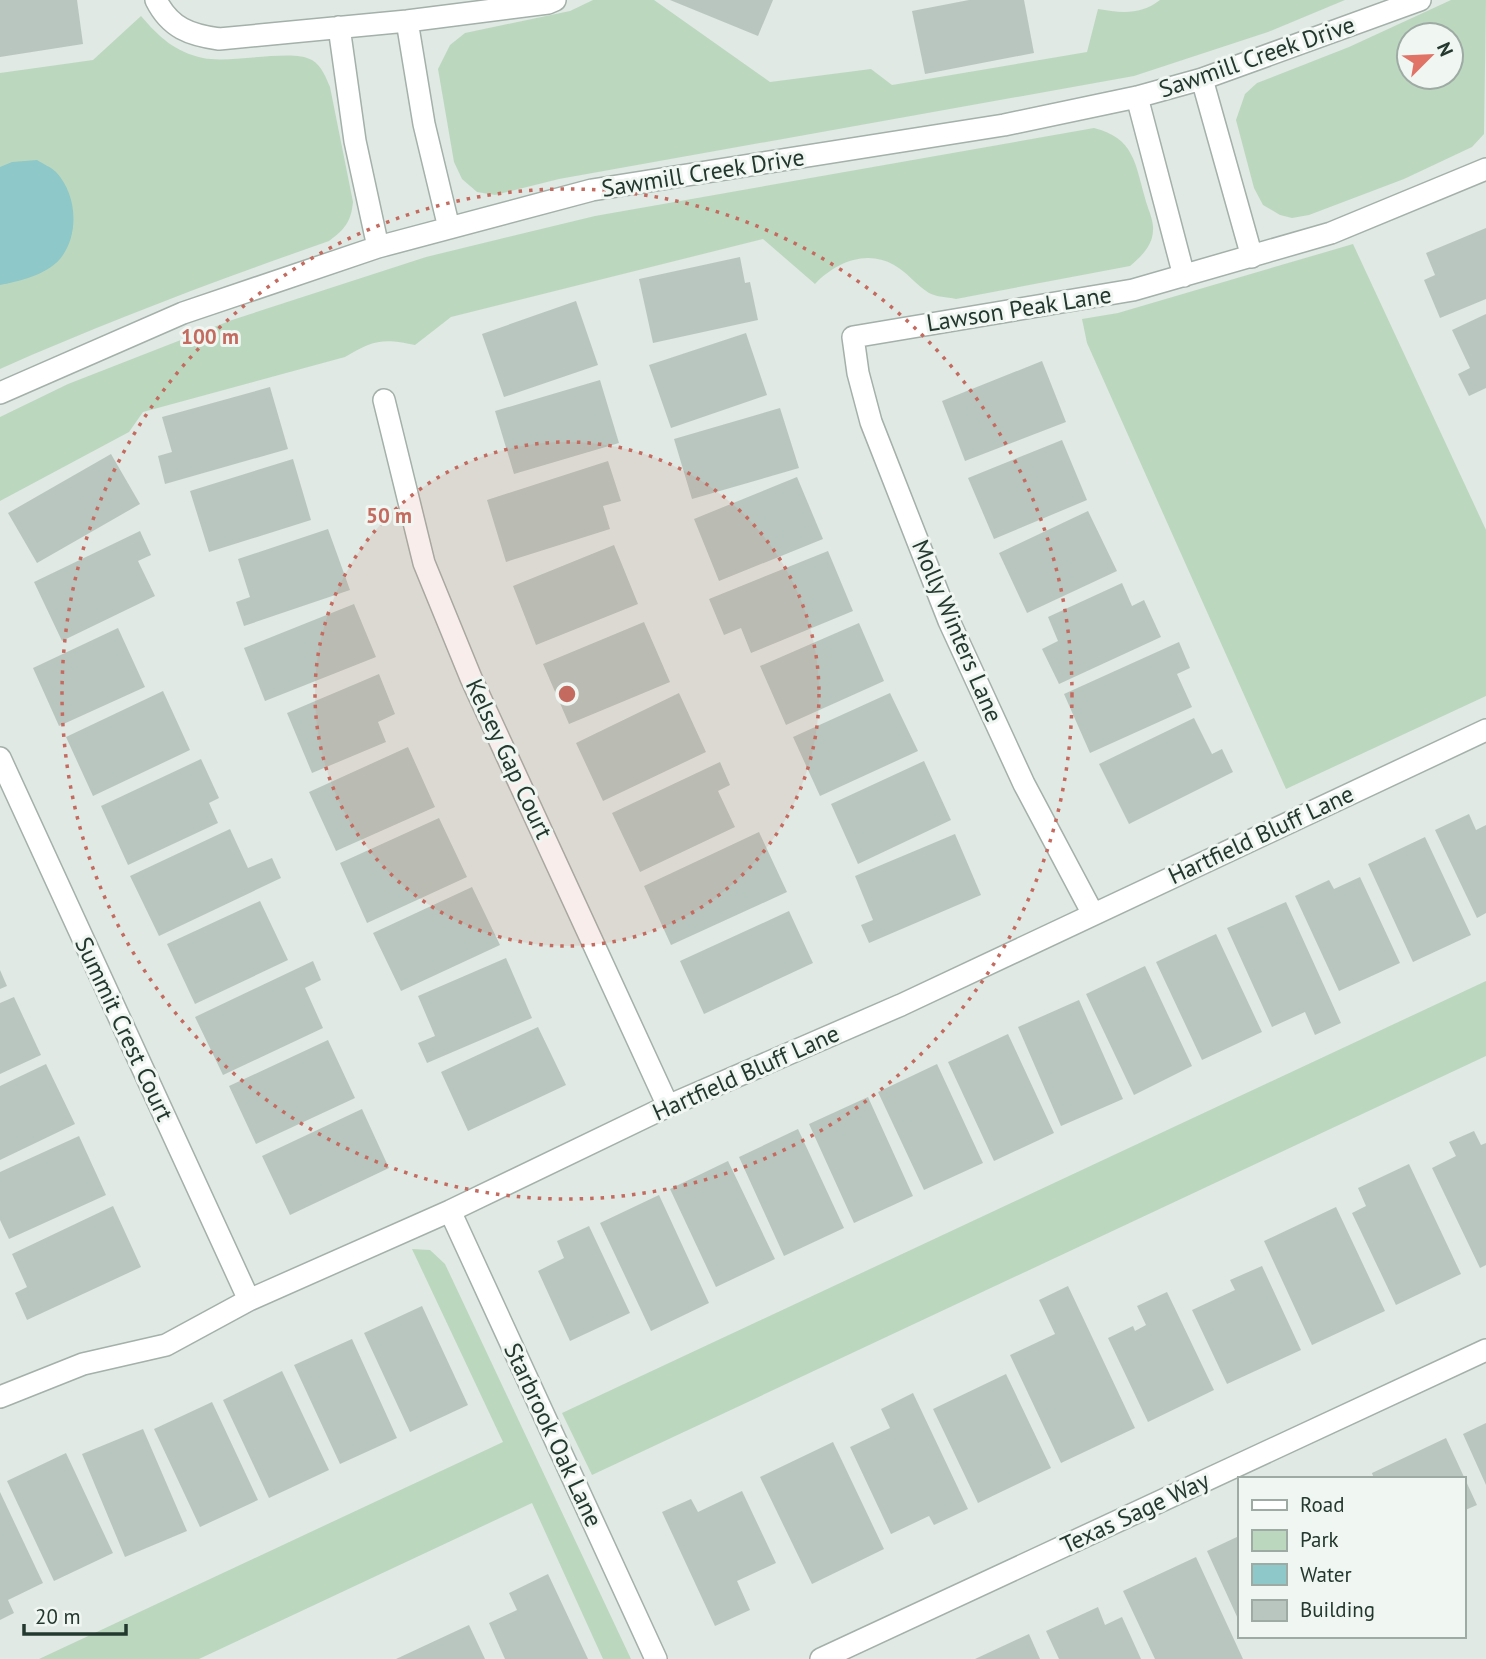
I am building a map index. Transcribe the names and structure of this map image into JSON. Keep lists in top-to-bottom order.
{
  "streets": {
    "street": [
      "Sawmill Creek Drive",
      "Lawson Peak Lane",
      "Molly Winters Lane",
      "Kelsey Gap Court",
      "Hartfield Bluff Lane",
      "Summit Crest Court",
      "Starbrook Oak Lane",
      "Texas Sage Way"
    ]
  },
  "crossings": [
    ["Lawson Peak Lane", "Molly Winters Lane"],
    ["Molly Winters Lane", "Hartfield Bluff Lane"],
    ["Kelsey Gap Court", "Hartfield Bluff Lane"],
    ["Hartfield Bluff Lane", "Summit Crest Court"],
    ["Hartfield Bluff Lane", "Starbrook Oak Lane"]
  ],
  "legend": [
    "Road",
    "Park",
    "Water",
    "Building"
  ],
  "scale_bar": "20 m",
  "north": "top right",
  "rings": ["100 m", "50 m"]
}
